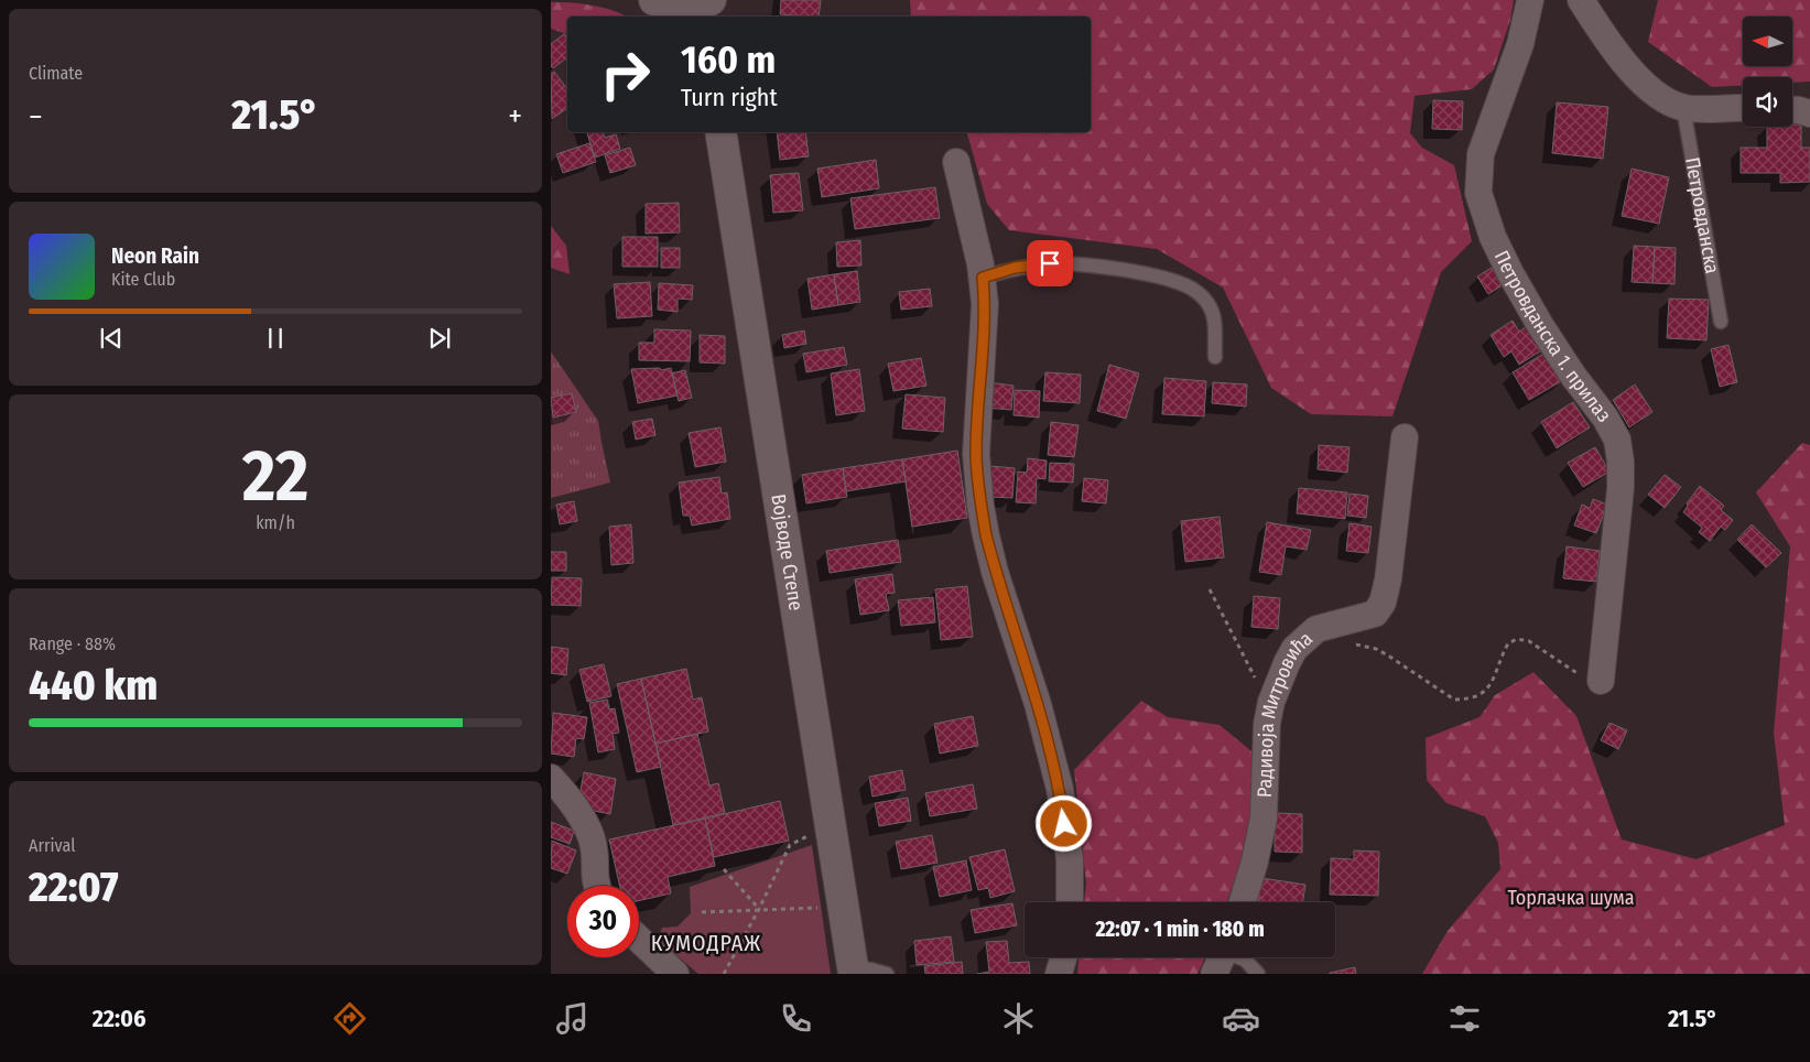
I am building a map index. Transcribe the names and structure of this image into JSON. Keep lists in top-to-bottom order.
{
  "streets": {
    "street": ["Петровданска 1. прилаз", "Војводе Степе", "Радивоја Митровића"],
    "lane": ["Петровданска"]
  },
  "districts": ["КУМОДРАЖ"],
  "parks": ["Торлачка шума"],
  "north": "left",
  "page": {
    "tile": [
      "Climate",
      ["22", "km/h"],
      ["Range · 88%", "440 km"],
      ["Arrival", "22:07"]
    ],
    "turn": ["160 m", "Turn right"],
    "heat": ["−", "21.5°", "+"],
    "song": ["Neon Rain", "Kite Club"],
    "limit": "30",
    "trip": "22:07 · 1 min · 180 m",
    "tabs": ["22:06", "21.5°"]
  }
}
